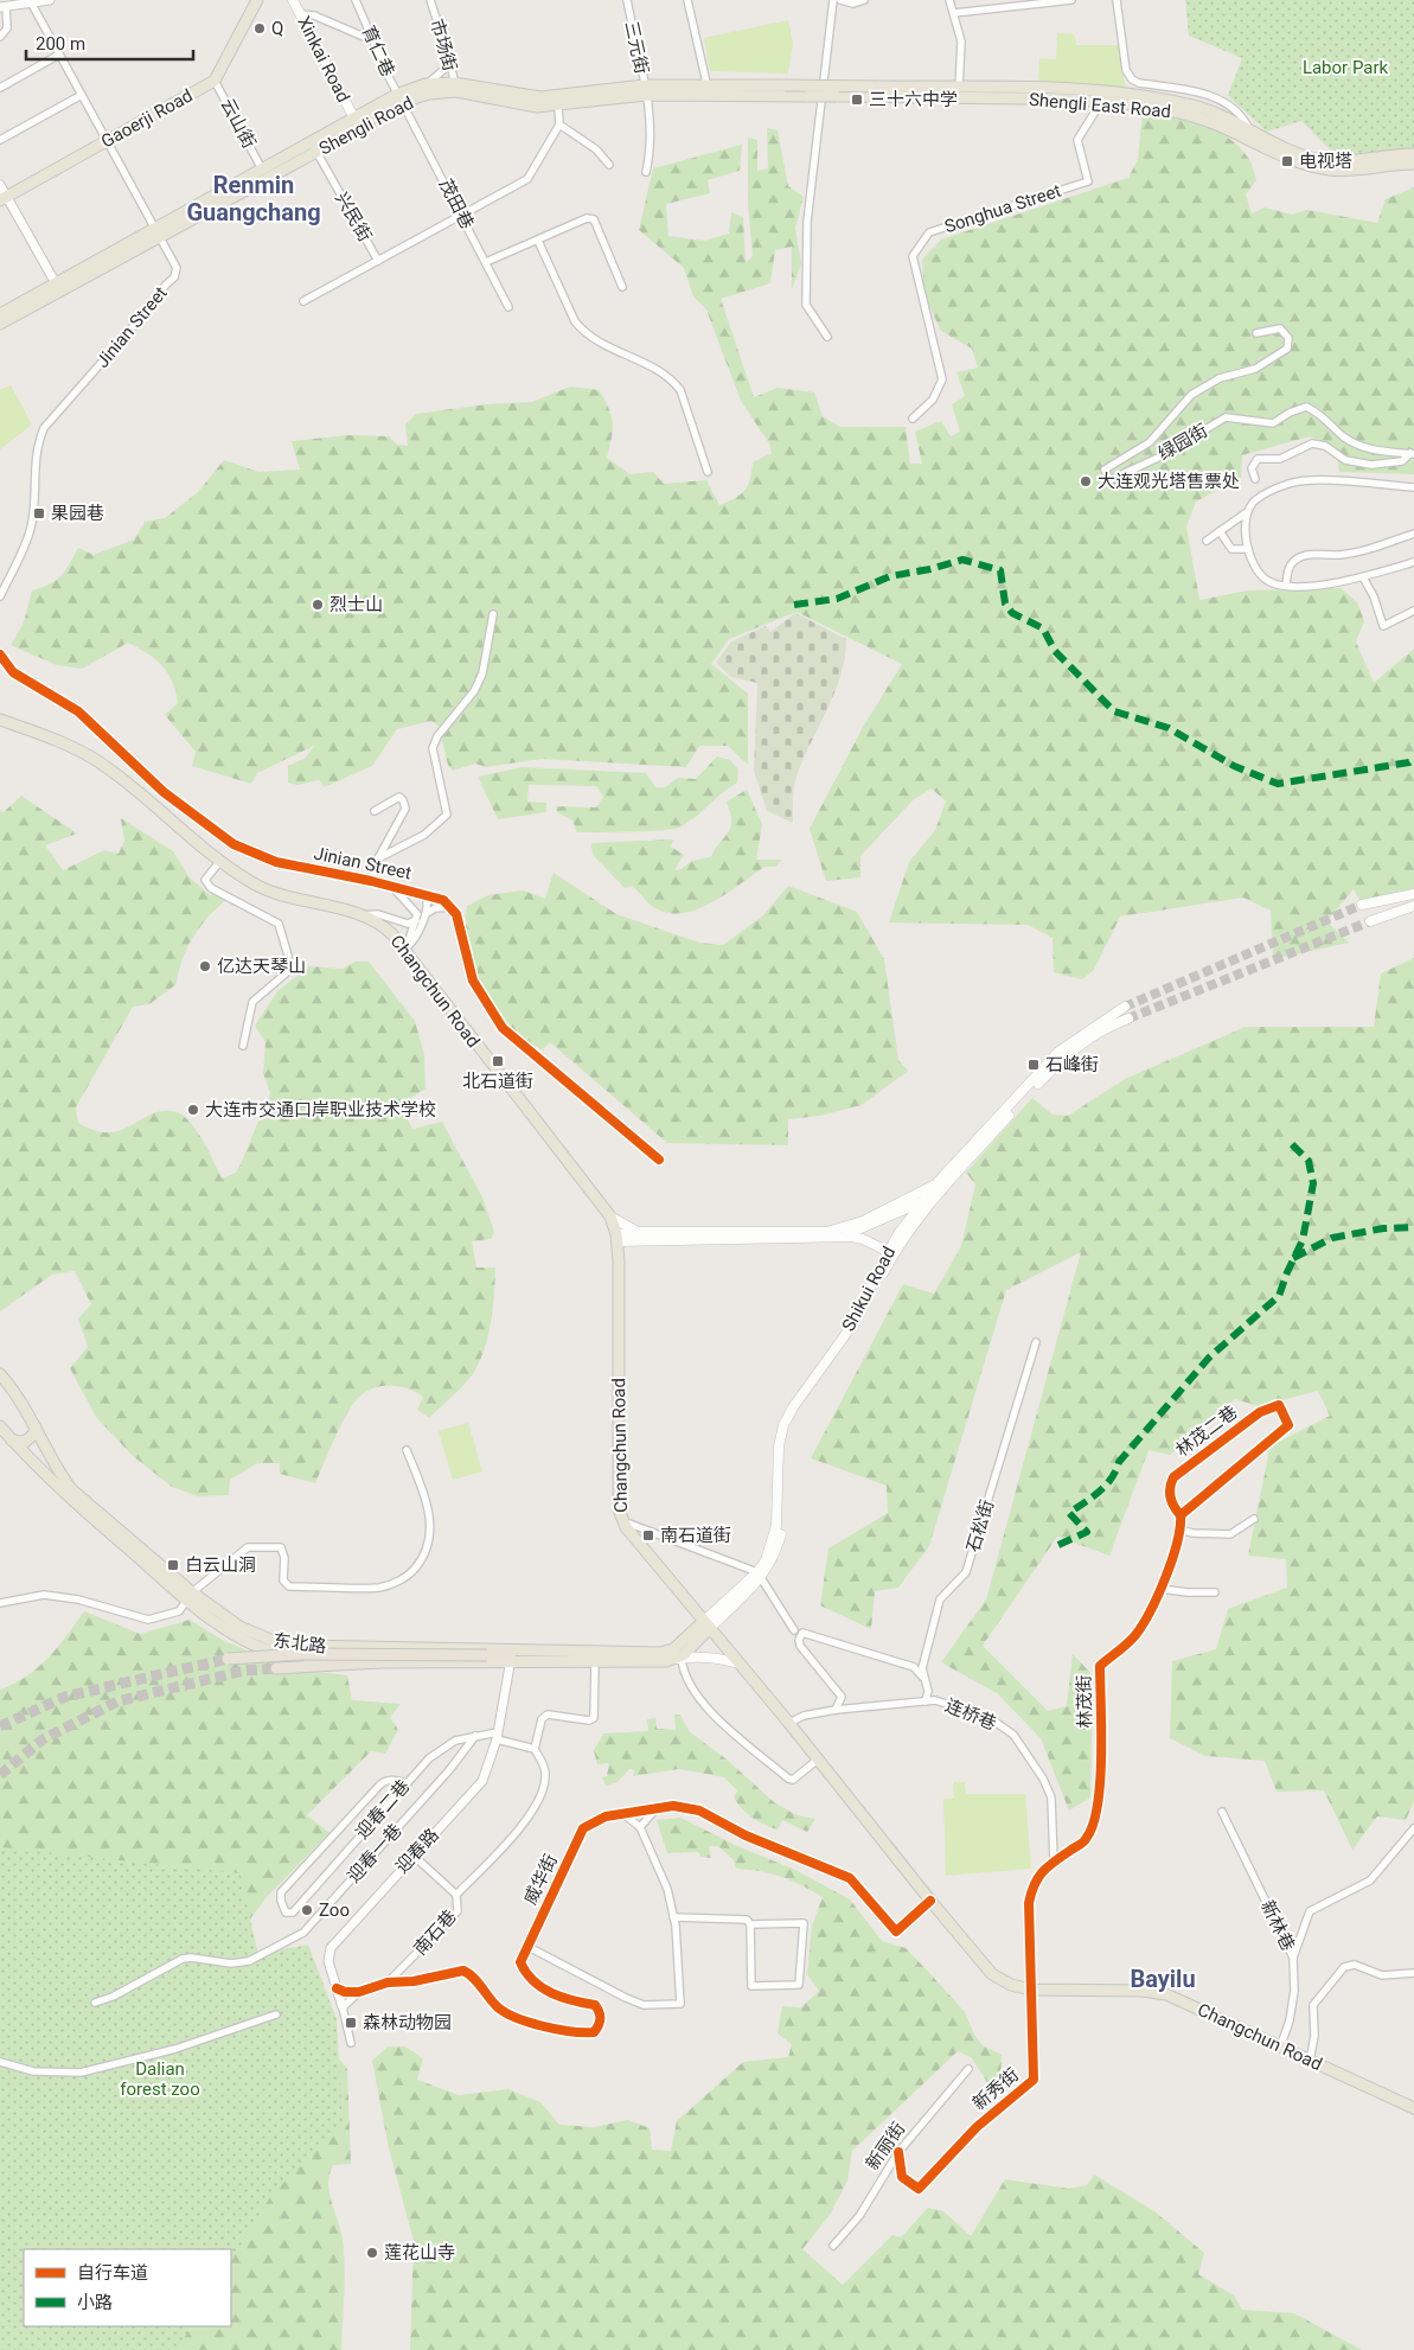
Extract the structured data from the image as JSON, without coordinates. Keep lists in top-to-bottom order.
{
  "streets": {
    "main road": [
      "Xinkai Road",
      "Shengli East Road",
      "Gaoerji Road",
      "Shengli Road",
      "Changchun Road",
      "Shikui Road",
      "东北路"
    ],
    "street": [
      "市场街",
      "三元街",
      "育仁巷",
      "云山街",
      "茂田巷",
      "Songhua Street",
      "兴民街",
      "Jinian Street",
      "绿园街",
      "林茂二巷",
      "石松街",
      "林茂街",
      "连桥巷",
      "迎春二巷",
      "迎春路",
      "迎春一巷",
      "威华街",
      "新林巷",
      "南石巷",
      "新秀街",
      "新丽街"
    ]
  },
  "crossings": [
    ["市场街", "Shengli Road"],
    ["三元街", "Shengli Road"],
    ["育仁巷", "Shengli Road"],
    ["育仁巷", "茂田巷"],
    ["Xinkai Road", "Shengli Road"],
    ["Shengli East Road", "Shengli Road"],
    ["Shengli East Road", "Songhua Street"],
    ["Gaoerji Road", "云山街"],
    ["Gaoerji Road", "Jinian Street"],
    ["云山街", "Shengli Road"],
    ["Shengli Road", "茂田巷"],
    ["Shengli Road", "兴民街"],
    ["Shengli Road", "Jinian Street"],
    ["Changchun Road", "Shikui Road"],
    ["Changchun Road", "东北路"],
    ["Changchun Road", "林茂街"],
    ["Changchun Road", "连桥巷"],
    ["Changchun Road", "威华街"],
    ["Changchun Road", "新林巷"],
    ["Changchun Road", "新秀街"],
    ["Shikui Road", "东北路"],
    ["林茂二巷", "林茂街"],
    ["石松街", "连桥巷"],
    ["东北路", "迎春路"],
    ["林茂街", "连桥巷"],
    ["林茂街", "新秀街"],
    ["迎春二巷", "迎春路"],
    ["迎春二巷", "迎春一巷"],
    ["迎春路", "南石巷"],
    ["威华街", "南石巷"],
    ["新秀街", "新丽街"]
  ],
  "districts": ["Renmin Guangchang", "Bayilu"],
  "parks": ["Labor Park", "Dalian forest zoo"],
  "places": {
    "other": [
      "Q",
      "大连观光塔售票处",
      "烈士山",
      "亿达天琴山",
      "大连市交通口岸职业技术学校",
      "Zoo",
      "莲花山寺"
    ],
    "transit": [
      "三十六中学",
      "电视塔",
      "果园巷",
      "北石道街",
      "石峰街",
      "南石道街",
      "白云山洞",
      "森林动物园"
    ]
  },
  "legend": ["自行车道", "小路"],
  "scale_bar": "200 m"
}
